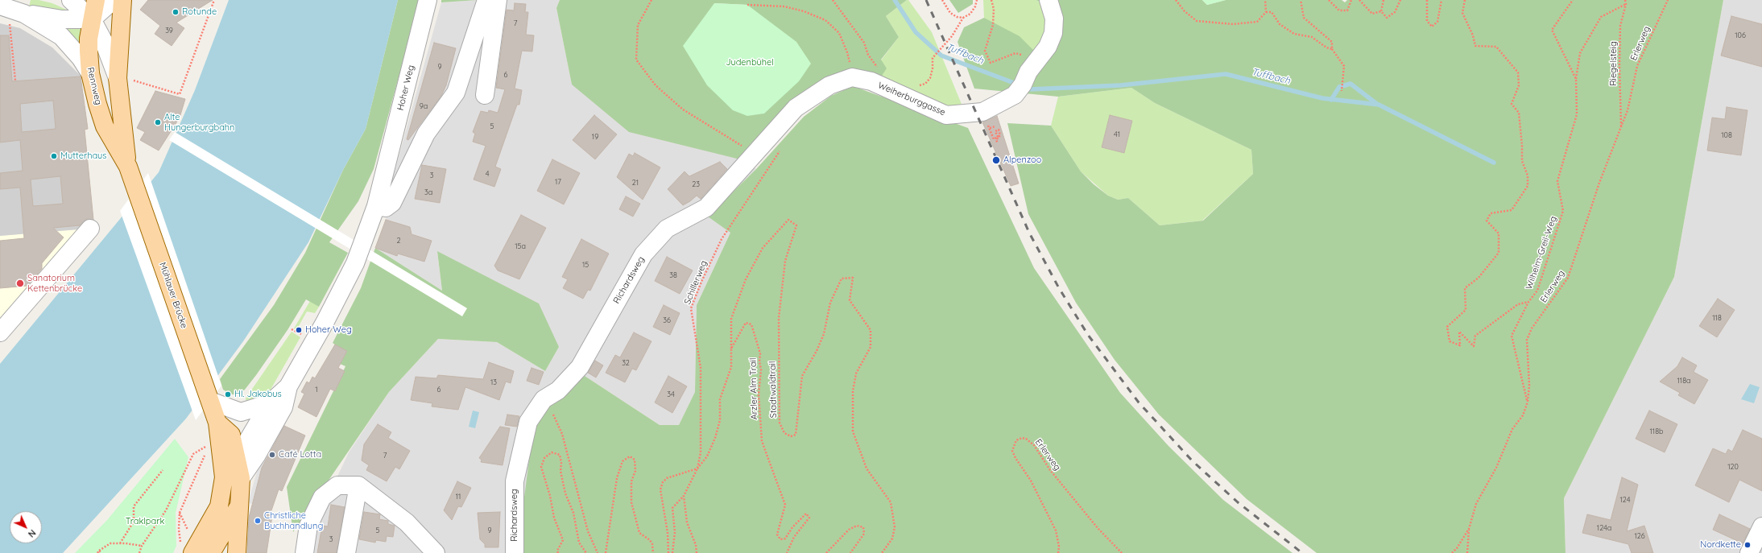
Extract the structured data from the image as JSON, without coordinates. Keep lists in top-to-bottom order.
{
  "streets": {
    "main road": ["Rennweg", "Mühlauer Brücke"],
    "street": ["Hoher Weg", "Weiherburggasse", "Richardsweg"],
    "path": [
      "Erlerweg",
      "Riegelsteig",
      "Wilhelm-Greil-Weg",
      "Schillerweg",
      "Arzler Alm Trail",
      "Stadtwaldtrail"
    ]
  },
  "crossings": [
    ["Erlerweg", "Riegelsteig"],
    ["Erlerweg", "Wilhelm-Greil-Weg"],
    ["Rennweg", "Mühlauer Brücke"],
    ["Hoher Weg", "Mühlauer Brücke"],
    ["Schillerweg", "Arzler Alm Trail"],
    ["Arzler Alm Trail", "Stadtwaldtrail"]
  ],
  "water": ["Tuffbach"],
  "parks": ["Judenbühel", "Traklpark"],
  "places": [
    "Rotunde",
    "Alte Hungerburgbahn",
    "Mutterhaus",
    "Alpenzoo",
    "Sanatorium Kettenbrücke",
    "Hoher Weg",
    "Hl. Jakobus",
    "Café Lotta",
    "Christliche Buchhandlung",
    "Nordkette"
  ],
  "house_numbers": [
    "7",
    "39",
    "106",
    "9",
    "6",
    "9a",
    "5",
    "41",
    "108",
    "19",
    "4",
    "3",
    "17",
    "21",
    "23",
    "3a",
    "2",
    "15a",
    "15",
    "38",
    "118",
    "36",
    "32",
    "118a",
    "13",
    "1",
    "6",
    "34",
    "118b",
    "7",
    "120",
    "11",
    "124",
    "124a",
    "5",
    "9",
    "126",
    "3"
  ],
  "north": "bottom right"
}
